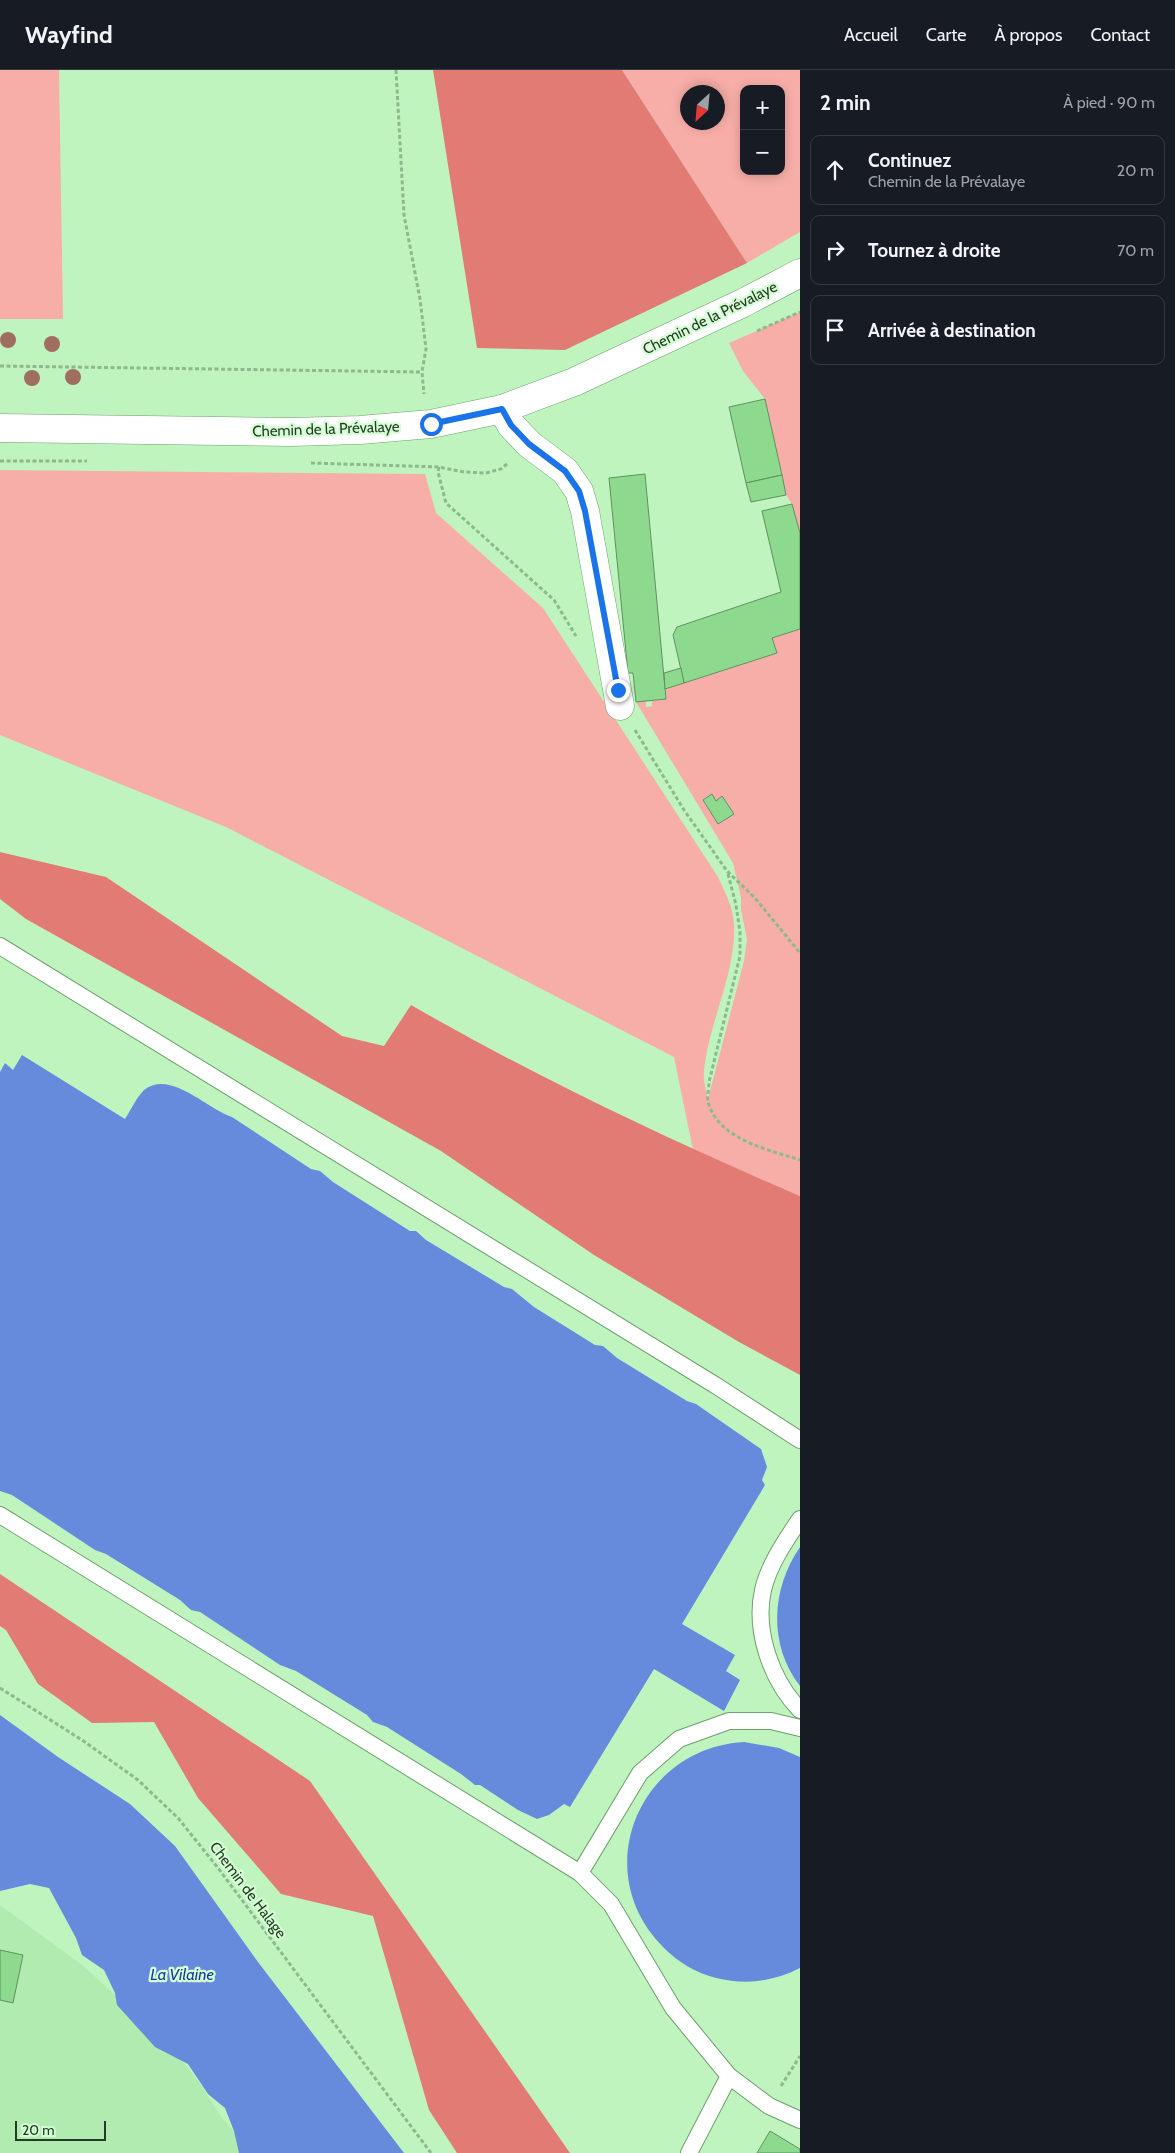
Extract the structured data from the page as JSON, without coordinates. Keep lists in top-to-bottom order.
{
  "streets": {
    "street": ["Chemin de la Prévalaye"],
    "path": ["Chemin de Halage"]
  },
  "water": ["La Vilaine"],
  "scale_bar": "20 m",
  "north": "bottom left",
  "page": {
    "header": "Wayfind",
    "nav": [
      "Accueil",
      "Carte",
      "À propos",
      "Contact"
    ],
    "heading": ["2 min", "À pied · 90 m"],
    "map_buttons": ["+", "−"],
    "list": [
      ["Continuez", "Chemin de la Prévalaye", "20 m"],
      ["Tournez à droite", "70 m"],
      "Arrivée à destination"
    ],
    "scale": "20 m"
  }
}
